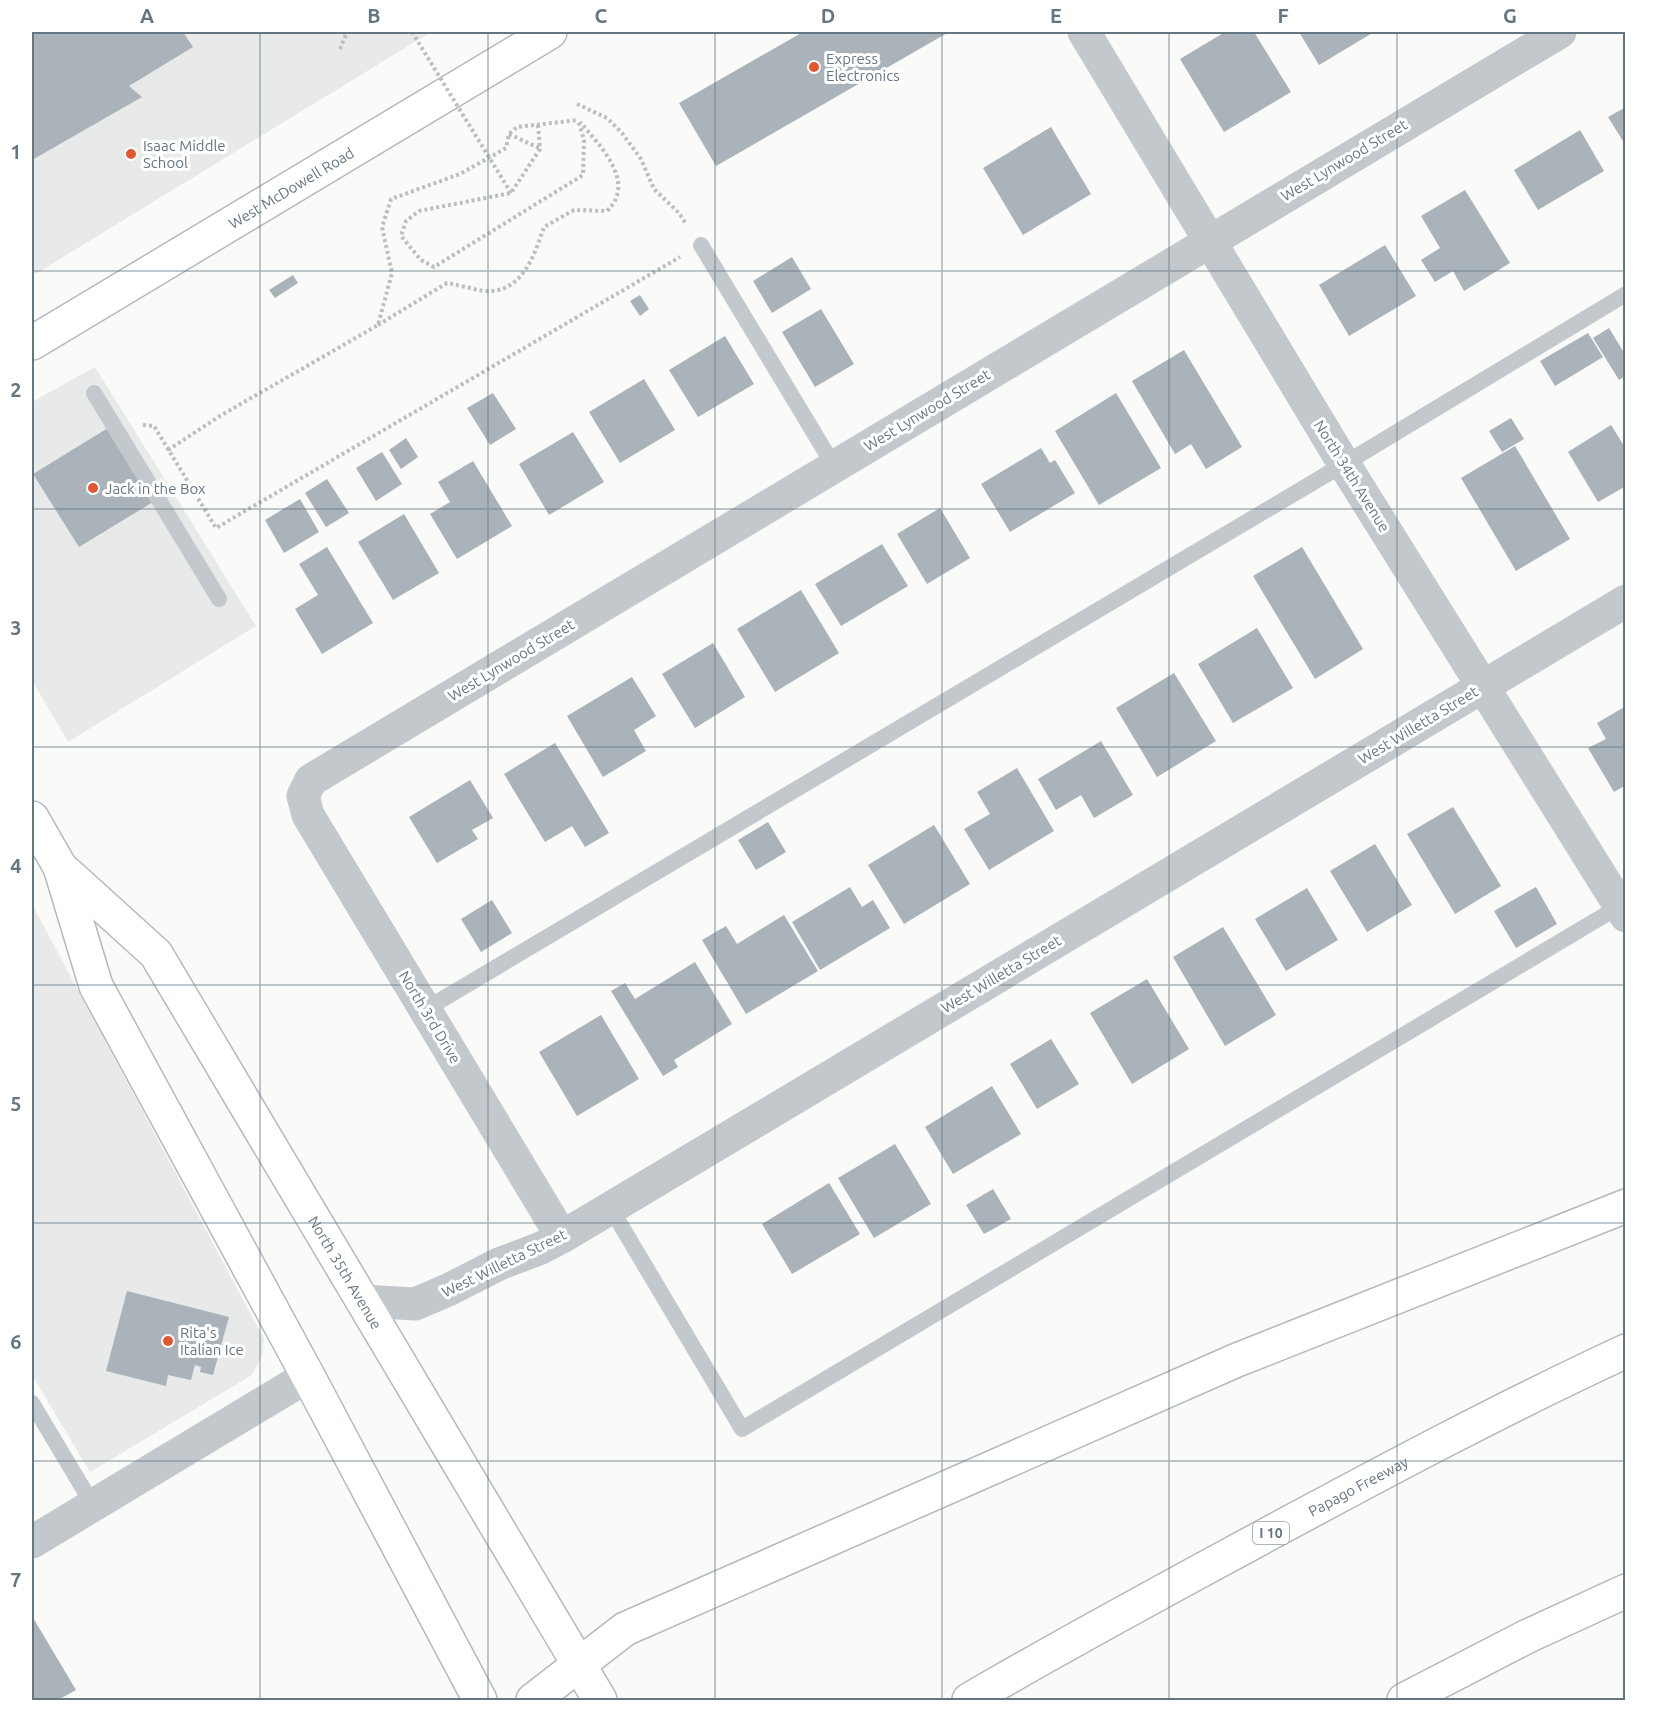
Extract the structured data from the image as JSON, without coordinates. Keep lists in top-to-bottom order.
{
  "streets": {
    "main road": [
      "West McDowell Road",
      "North 35th Avenue",
      "Papago Freeway",
      "I 10"
    ],
    "street": [
      "West Lynwood Street",
      "North 34th Avenue",
      "West Willetta Street",
      "North 3rd Drive"
    ]
  },
  "crossings": [
    ["West Lynwood Street", "North 34th Avenue"],
    ["West Lynwood Street", "North 3rd Drive"],
    ["North 34th Avenue", "West Willetta Street"],
    ["West Willetta Street", "North 3rd Drive"],
    ["West Willetta Street", "North 35th Avenue"]
  ],
  "places": [
    "Express Electronics",
    "Isaac Middle School",
    "Jack in the Box",
    "Rita's Italian Ice"
  ],
  "grid": {
    "columns": [
      "A",
      "B",
      "C",
      "D",
      "E",
      "F",
      "G"
    ],
    "rows": [
      "1",
      "2",
      "3",
      "4",
      "5",
      "6",
      "7"
    ]
  }
}
